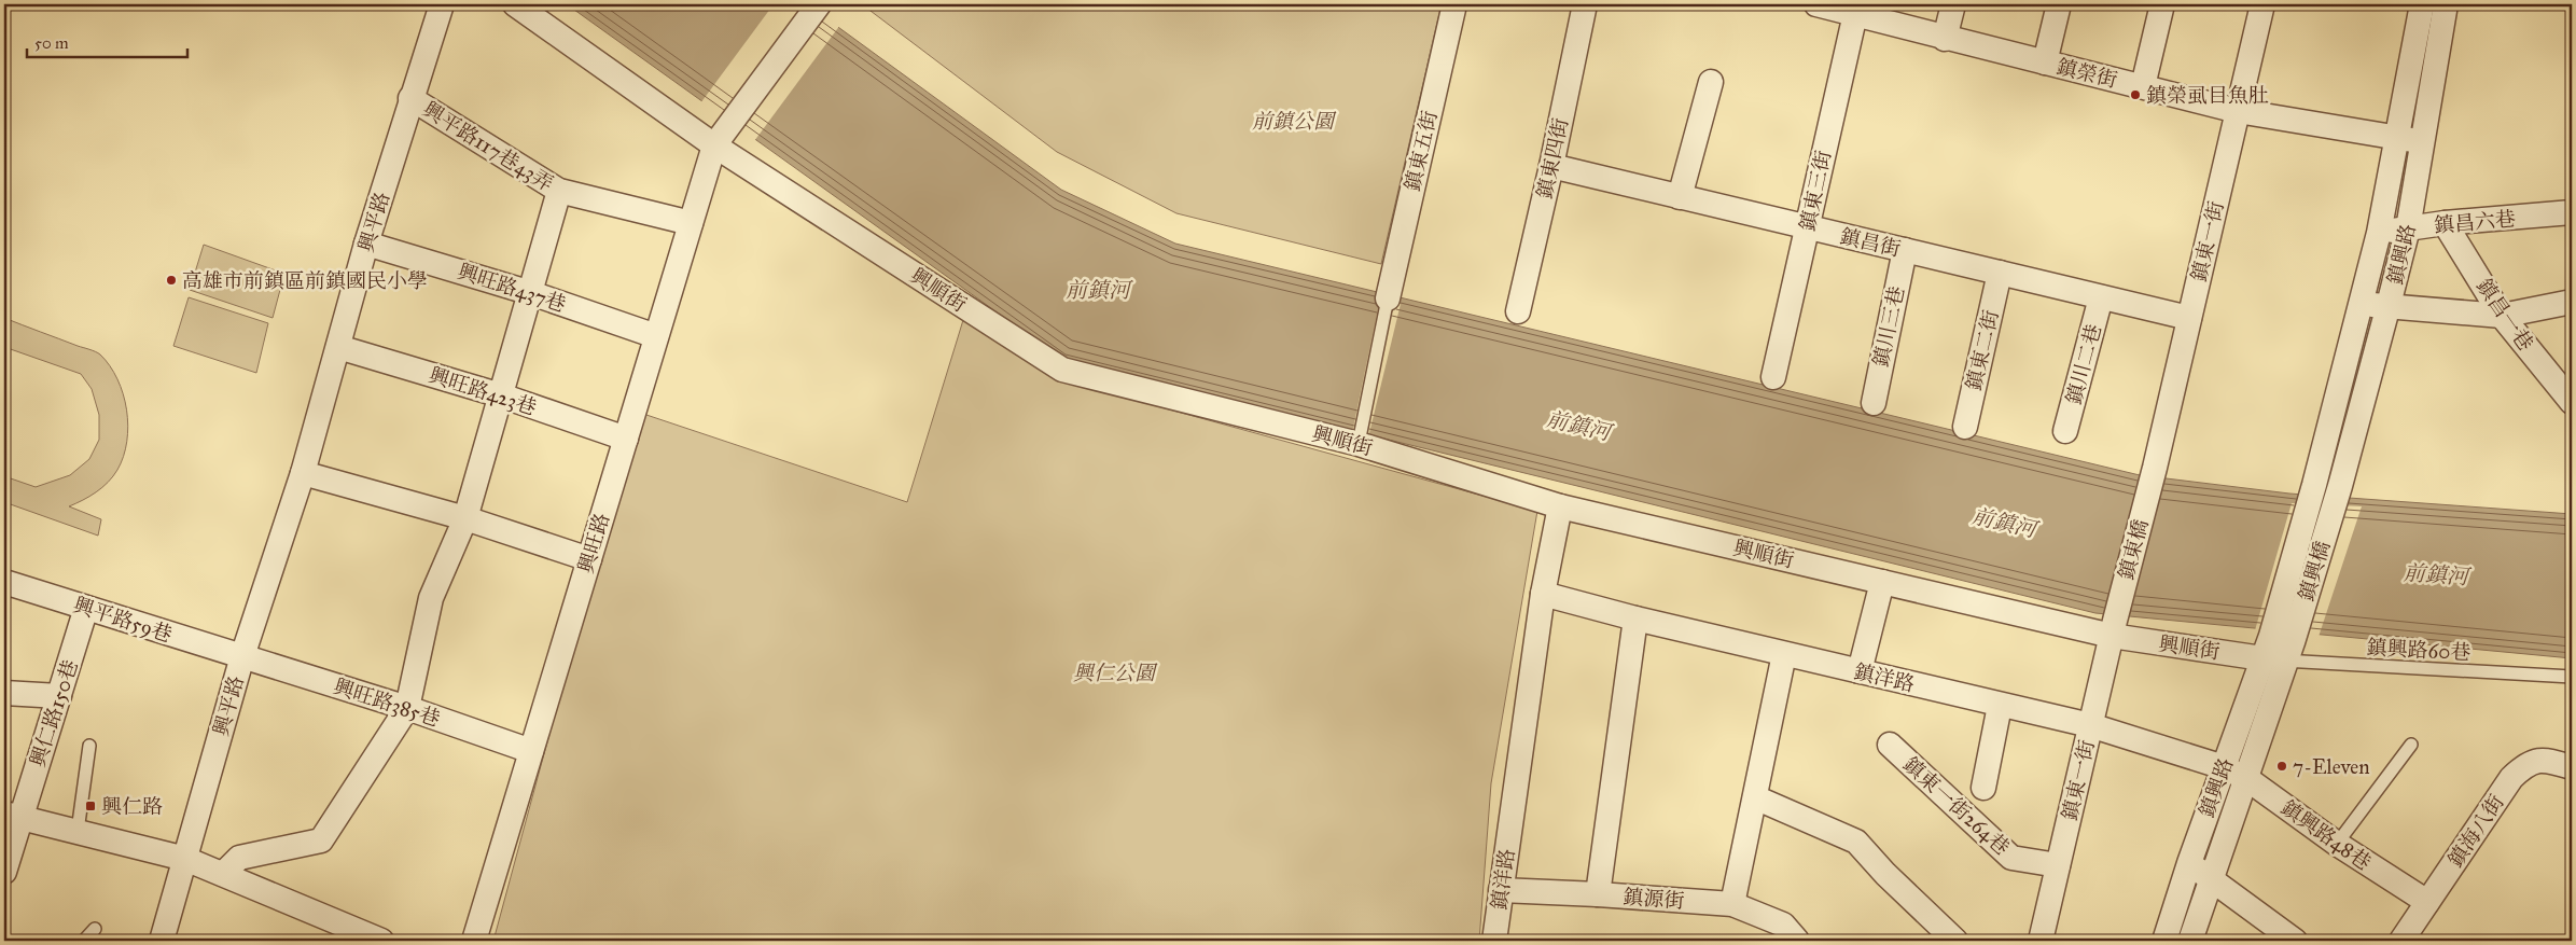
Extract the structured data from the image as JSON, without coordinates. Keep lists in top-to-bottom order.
{
  "streets": {
    "street": [
      "鎮榮街",
      "興平路117巷43弄",
      "鎮東五街",
      "鎮東四街",
      "鎮東三街",
      "興平路",
      "鎮昌六巷",
      "鎮東一街",
      "鎮昌街",
      "鎮興路",
      "興旺路437巷",
      "興順街",
      "鎮昌一巷",
      "鎮川三巷",
      "鎮東二街",
      "鎮川二巷",
      "興旺路423巷",
      "興旺路",
      "鎮東橋",
      "鎮興橋",
      "興平路59巷",
      "鎮洋路",
      "興旺路385巷",
      "興仁路150巷",
      "鎮東一街264巷",
      "鎮海八街",
      "鎮興路48巷",
      "鎮源街"
    ],
    "lane": ["鎮興路60巷"]
  },
  "crossings": [
    ["鎮榮街", "鎮東三街"],
    ["鎮榮街", "鎮東一街"],
    ["鎮榮街", "鎮興路"],
    ["興平路117巷43弄", "興平路"],
    ["興平路117巷43弄", "興旺路"],
    ["鎮東四街", "鎮昌街"],
    ["鎮東三街", "鎮昌街"],
    ["興平路", "興旺路437巷"],
    ["興平路", "興旺路423巷"],
    ["興平路", "興平路59巷"],
    ["興平路", "興旺路385巷"],
    ["鎮昌六巷", "鎮興路"],
    ["鎮昌六巷", "鎮昌一巷"],
    ["鎮東一街", "鎮昌街"],
    ["鎮東一街", "興順街"],
    ["鎮東一街", "鎮東橋"],
    ["鎮東一街", "鎮洋路"],
    ["鎮東一街", "鎮東一街264巷"],
    ["鎮昌街", "鎮川三巷"],
    ["鎮昌街", "鎮東二街"],
    ["鎮昌街", "鎮川二巷"],
    ["鎮興路", "興順街"],
    ["鎮興路", "鎮興橋"],
    ["鎮興路", "鎮興路60巷"],
    ["鎮興路", "鎮洋路"],
    ["鎮興路", "鎮興路48巷"],
    ["興旺路437巷", "興旺路"],
    ["興順街", "興旺路"],
    ["興順街", "鎮東橋"],
    ["興順街", "鎮興橋"],
    ["興順街", "鎮興路60巷"],
    ["興順街", "鎮洋路"],
    ["興旺路423巷", "興旺路"],
    ["興旺路", "興旺路385巷"],
    ["鎮興橋", "鎮興路60巷"],
    ["興平路59巷", "興旺路385巷"],
    ["興平路59巷", "興仁路150巷"],
    ["鎮洋路", "鎮興路48巷"],
    ["鎮洋路", "鎮源街"],
    ["鎮海八街", "鎮興路48巷"]
  ],
  "water": ["前鎮河"],
  "parks": ["前鎮公園", "興仁公園"],
  "places": {
    "other": ["鎮榮虱目魚肚", "高雄市前鎮區前鎮國民小學", "7-Eleven"],
    "transit": ["興仁路"]
  },
  "scale_bar": "50 m"
}
